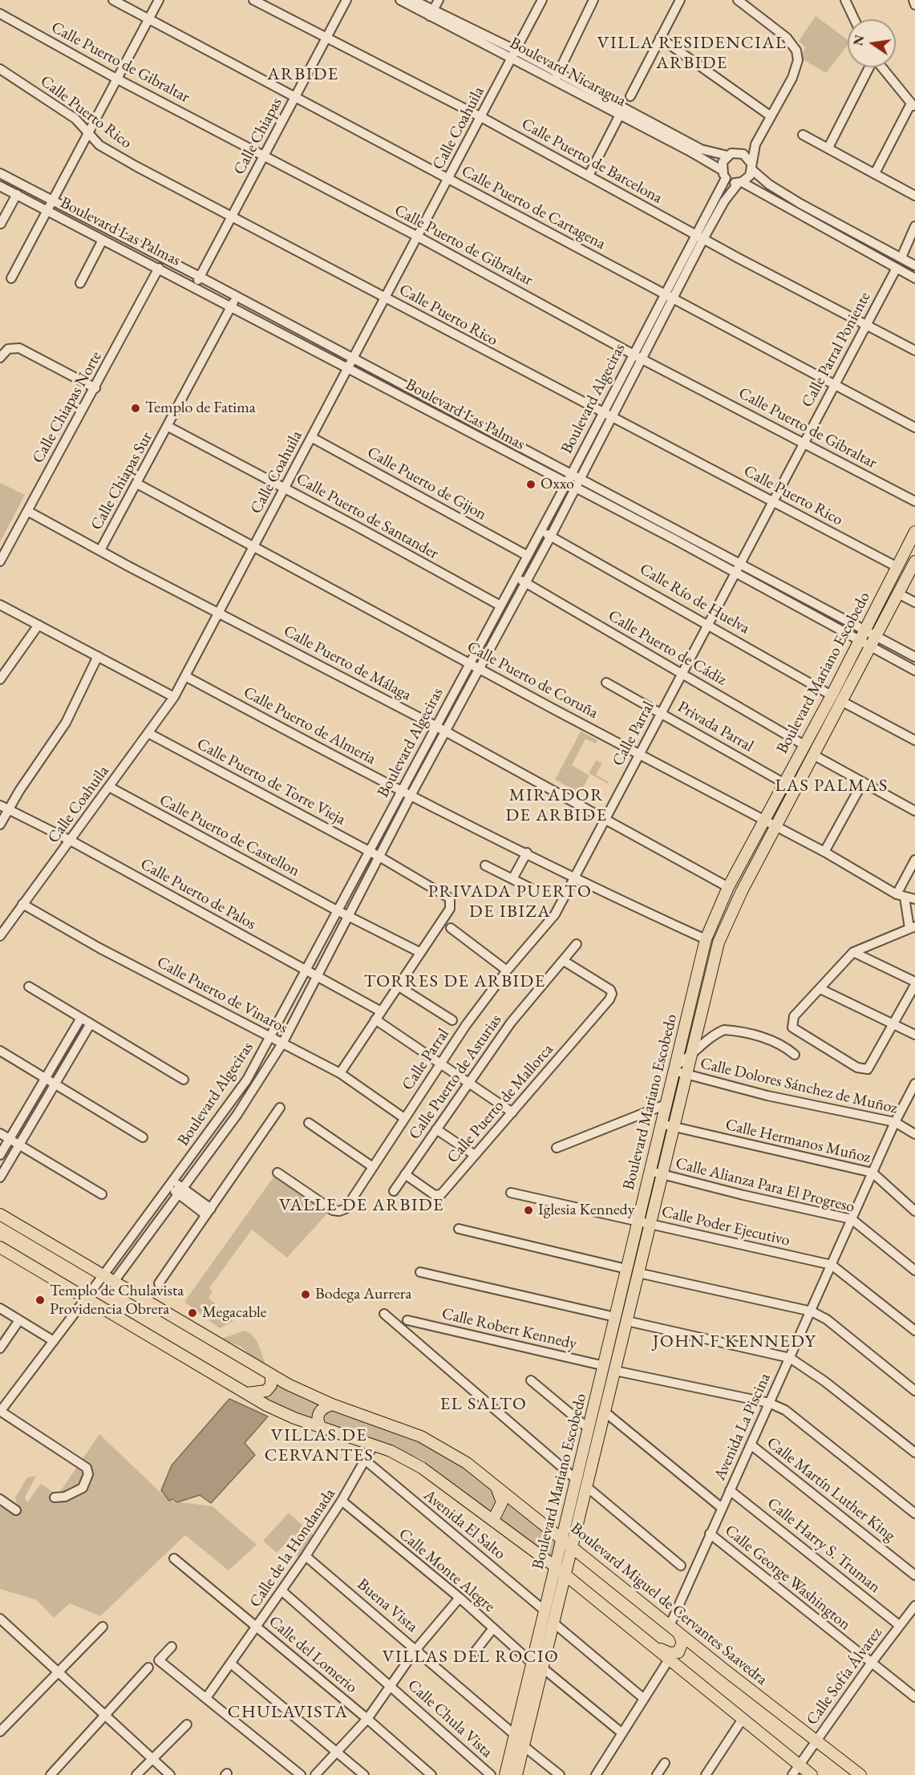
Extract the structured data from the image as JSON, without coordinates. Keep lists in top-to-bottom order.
{
  "streets": {
    "main road": ["Boulevard Mariano Escobedo", "Boulevard Miguel de Cervantes Saavedra"],
    "street": [
      "Calle Puerto de Gibraltar",
      "Boulevard Nicaragua",
      "Calle Puerto Rico",
      "Calle Coahuila",
      "Calle Chiapas",
      "Calle Puerto de Barcelona",
      "Calle Puerto de Cartagena",
      "Boulevard Las Palmas",
      "Calle Parral Poniente",
      "Boulevard Algeciras",
      "Calle Chiapas Norte",
      "Calle Chiapas Sur",
      "Calle Puerto de Gijon",
      "Calle Puerto de Santander",
      "Calle Río de Huelva",
      "Calle Puerto de Cádiz",
      "Calle Puerto de Málaga",
      "Calle Puerto de Coruña",
      "Calle Puerto de Almeria",
      "Privada Parral",
      "Calle Parral",
      "Calle Puerto de Torre Vieja",
      "Calle Puerto de Castellon",
      "Calle Puerto de Palos",
      "Calle Puerto de Vinaros",
      "Calle Puerto de Asturias",
      "Calle Dolores Sánchez de Muñoz",
      "Calle Puerto de Mallorca",
      "Calle Hermanos Muñoz",
      "Calle Alianza Para El Progreso",
      "Calle Poder Ejecutivo",
      "Calle Robert Kennedy",
      "Avenida La Piscina",
      "Calle Martín Luther King",
      "Avenida El Salto",
      "Calle Harry S. Truman",
      "Calle de la Hondanada",
      "Calle Monte Alegre",
      "Calle George Washington",
      "Buena Vista",
      "Calle del Lomerio",
      "Calle Sofía Álvarez",
      "Calle Chula Vista"
    ]
  },
  "crossings": [
    ["Calle Puerto de Gibraltar", "Calle Coahuila"],
    ["Calle Puerto de Gibraltar", "Calle Chiapas"],
    ["Calle Puerto de Gibraltar", "Calle Parral Poniente"],
    ["Calle Puerto de Gibraltar", "Boulevard Algeciras"],
    ["Boulevard Nicaragua", "Calle Coahuila"],
    ["Boulevard Nicaragua", "Boulevard Algeciras"],
    ["Calle Puerto Rico", "Calle Coahuila"],
    ["Calle Puerto Rico", "Calle Chiapas"],
    ["Calle Puerto Rico", "Calle Parral Poniente"],
    ["Calle Puerto Rico", "Boulevard Algeciras"],
    ["Calle Puerto Rico", "Boulevard Mariano Escobedo"],
    ["Calle Coahuila", "Calle Puerto de Barcelona"],
    ["Calle Coahuila", "Calle Puerto de Cartagena"],
    ["Calle Coahuila", "Boulevard Las Palmas"],
    ["Calle Coahuila", "Calle Puerto de Gijon"],
    ["Calle Coahuila", "Calle Puerto de Santander"],
    ["Calle Coahuila", "Calle Puerto de Málaga"],
    ["Calle Coahuila", "Calle Puerto de Coruña"],
    ["Calle Coahuila", "Calle Puerto de Almeria"],
    ["Calle Coahuila", "Calle Puerto de Torre Vieja"],
    ["Calle Coahuila", "Calle Puerto de Castellon"],
    ["Calle Coahuila", "Calle Puerto de Palos"],
    ["Calle Coahuila", "Calle Puerto de Vinaros"],
    ["Calle Chiapas", "Calle Puerto de Barcelona"],
    ["Calle Chiapas", "Calle Puerto de Cartagena"],
    ["Calle Chiapas", "Boulevard Las Palmas"],
    ["Calle Puerto de Barcelona", "Calle Parral Poniente"],
    ["Calle Puerto de Barcelona", "Boulevard Algeciras"],
    ["Calle Puerto de Cartagena", "Calle Parral Poniente"],
    ["Calle Puerto de Cartagena", "Boulevard Algeciras"],
    ["Boulevard Las Palmas", "Calle Parral Poniente"],
    ["Boulevard Las Palmas", "Boulevard Algeciras"],
    ["Boulevard Las Palmas", "Calle Chiapas Norte"],
    ["Boulevard Las Palmas", "Calle Chiapas Sur"],
    ["Boulevard Las Palmas", "Boulevard Mariano Escobedo"],
    ["Boulevard Las Palmas", "Calle Parral"],
    ["Calle Parral Poniente", "Calle Parral"],
    ["Boulevard Algeciras", "Calle Puerto de Gijon"],
    ["Boulevard Algeciras", "Calle Puerto de Santander"],
    ["Boulevard Algeciras", "Calle Río de Huelva"],
    ["Boulevard Algeciras", "Calle Puerto de Cádiz"],
    ["Boulevard Algeciras", "Calle Puerto de Málaga"],
    ["Boulevard Algeciras", "Calle Puerto de Coruña"],
    ["Boulevard Algeciras", "Calle Puerto de Almeria"],
    ["Boulevard Algeciras", "Calle Puerto de Torre Vieja"],
    ["Boulevard Algeciras", "Calle Puerto de Castellon"],
    ["Boulevard Algeciras", "Calle Puerto de Palos"],
    ["Boulevard Algeciras", "Calle Puerto de Vinaros"],
    ["Boulevard Algeciras", "Boulevard Miguel de Cervantes Saavedra"],
    ["Calle Chiapas Norte", "Calle Puerto de Málaga"],
    ["Calle Chiapas Sur", "Calle Puerto de Santander"],
    ["Calle Chiapas Sur", "Calle Puerto de Málaga"],
    ["Calle Chiapas Sur", "Calle Puerto de Coruña"],
    ["Calle Río de Huelva", "Boulevard Mariano Escobedo"],
    ["Calle Río de Huelva", "Calle Parral"],
    ["Calle Puerto de Cádiz", "Boulevard Mariano Escobedo"],
    ["Calle Puerto de Cádiz", "Calle Parral"],
    ["Calle Puerto de Málaga", "Boulevard Mariano Escobedo"],
    ["Calle Puerto de Málaga", "Calle Parral"],
    ["Boulevard Mariano Escobedo", "Calle Puerto de Coruña"],
    ["Boulevard Mariano Escobedo", "Calle Puerto de Almeria"],
    ["Boulevard Mariano Escobedo", "Privada Parral"],
    ["Boulevard Mariano Escobedo", "Calle Dolores Sánchez de Muñoz"],
    ["Boulevard Mariano Escobedo", "Calle Hermanos Muñoz"],
    ["Boulevard Mariano Escobedo", "Calle Alianza Para El Progreso"],
    ["Boulevard Mariano Escobedo", "Calle Poder Ejecutivo"],
    ["Boulevard Mariano Escobedo", "Calle Robert Kennedy"],
    ["Boulevard Mariano Escobedo", "Avenida El Salto"],
    ["Boulevard Mariano Escobedo", "Calle Monte Alegre"],
    ["Boulevard Mariano Escobedo", "Boulevard Miguel de Cervantes Saavedra"],
    ["Boulevard Mariano Escobedo", "Buena Vista"],
    ["Calle Puerto de Coruña", "Calle Parral"],
    ["Calle Puerto de Almeria", "Calle Parral"],
    ["Privada Parral", "Calle Parral"],
    ["Calle Parral", "Calle Puerto de Vinaros"],
    ["Calle Puerto de Torre Vieja", "Calle Puerto de Castellon"],
    ["Calle Puerto de Asturias", "Calle Puerto de Mallorca"],
    ["Calle Dolores Sánchez de Muñoz", "Avenida La Piscina"],
    ["Calle Hermanos Muñoz", "Avenida La Piscina"],
    ["Calle Alianza Para El Progreso", "Avenida La Piscina"],
    ["Calle Poder Ejecutivo", "Avenida La Piscina"],
    ["Avenida La Piscina", "Calle Martín Luther King"],
    ["Avenida La Piscina", "Calle Harry S. Truman"],
    ["Avenida La Piscina", "Calle George Washington"],
    ["Avenida La Piscina", "Boulevard Miguel de Cervantes Saavedra"],
    ["Avenida El Salto", "Calle de la Hondanada"],
    ["Calle Harry S. Truman", "Calle Sofía Álvarez"],
    ["Calle de la Hondanada", "Calle Monte Alegre"],
    ["Calle de la Hondanada", "Buena Vista"],
    ["Calle de la Hondanada", "Calle del Lomerio"],
    ["Calle de la Hondanada", "Calle Chula Vista"],
    ["Calle George Washington", "Calle Sofía Álvarez"],
    ["Boulevard Miguel de Cervantes Saavedra", "Calle Sofía Álvarez"]
  ],
  "districts": [
    "VILLA RESIDENCIAL ARBIDE",
    "ARBIDE",
    "LAS PALMAS",
    "MIRADOR DE ARBIDE",
    "PRIVADA PUERTO DE IBIZA",
    "TORRES DE ARBIDE",
    "VALLE DE ARBIDE",
    "JOHN F KENNEDY",
    "EL SALTO",
    "VILLAS DE CERVANTES",
    "VILLAS DEL ROCIO",
    "CHULAVISTA"
  ],
  "places": [
    "Templo de Fatima",
    "Oxxo",
    "Iglesia Kennedy",
    "Bodega Aurrera",
    "Templo de Chulavista Providencia Obrera",
    "Megacable"
  ],
  "north": "left"
}
